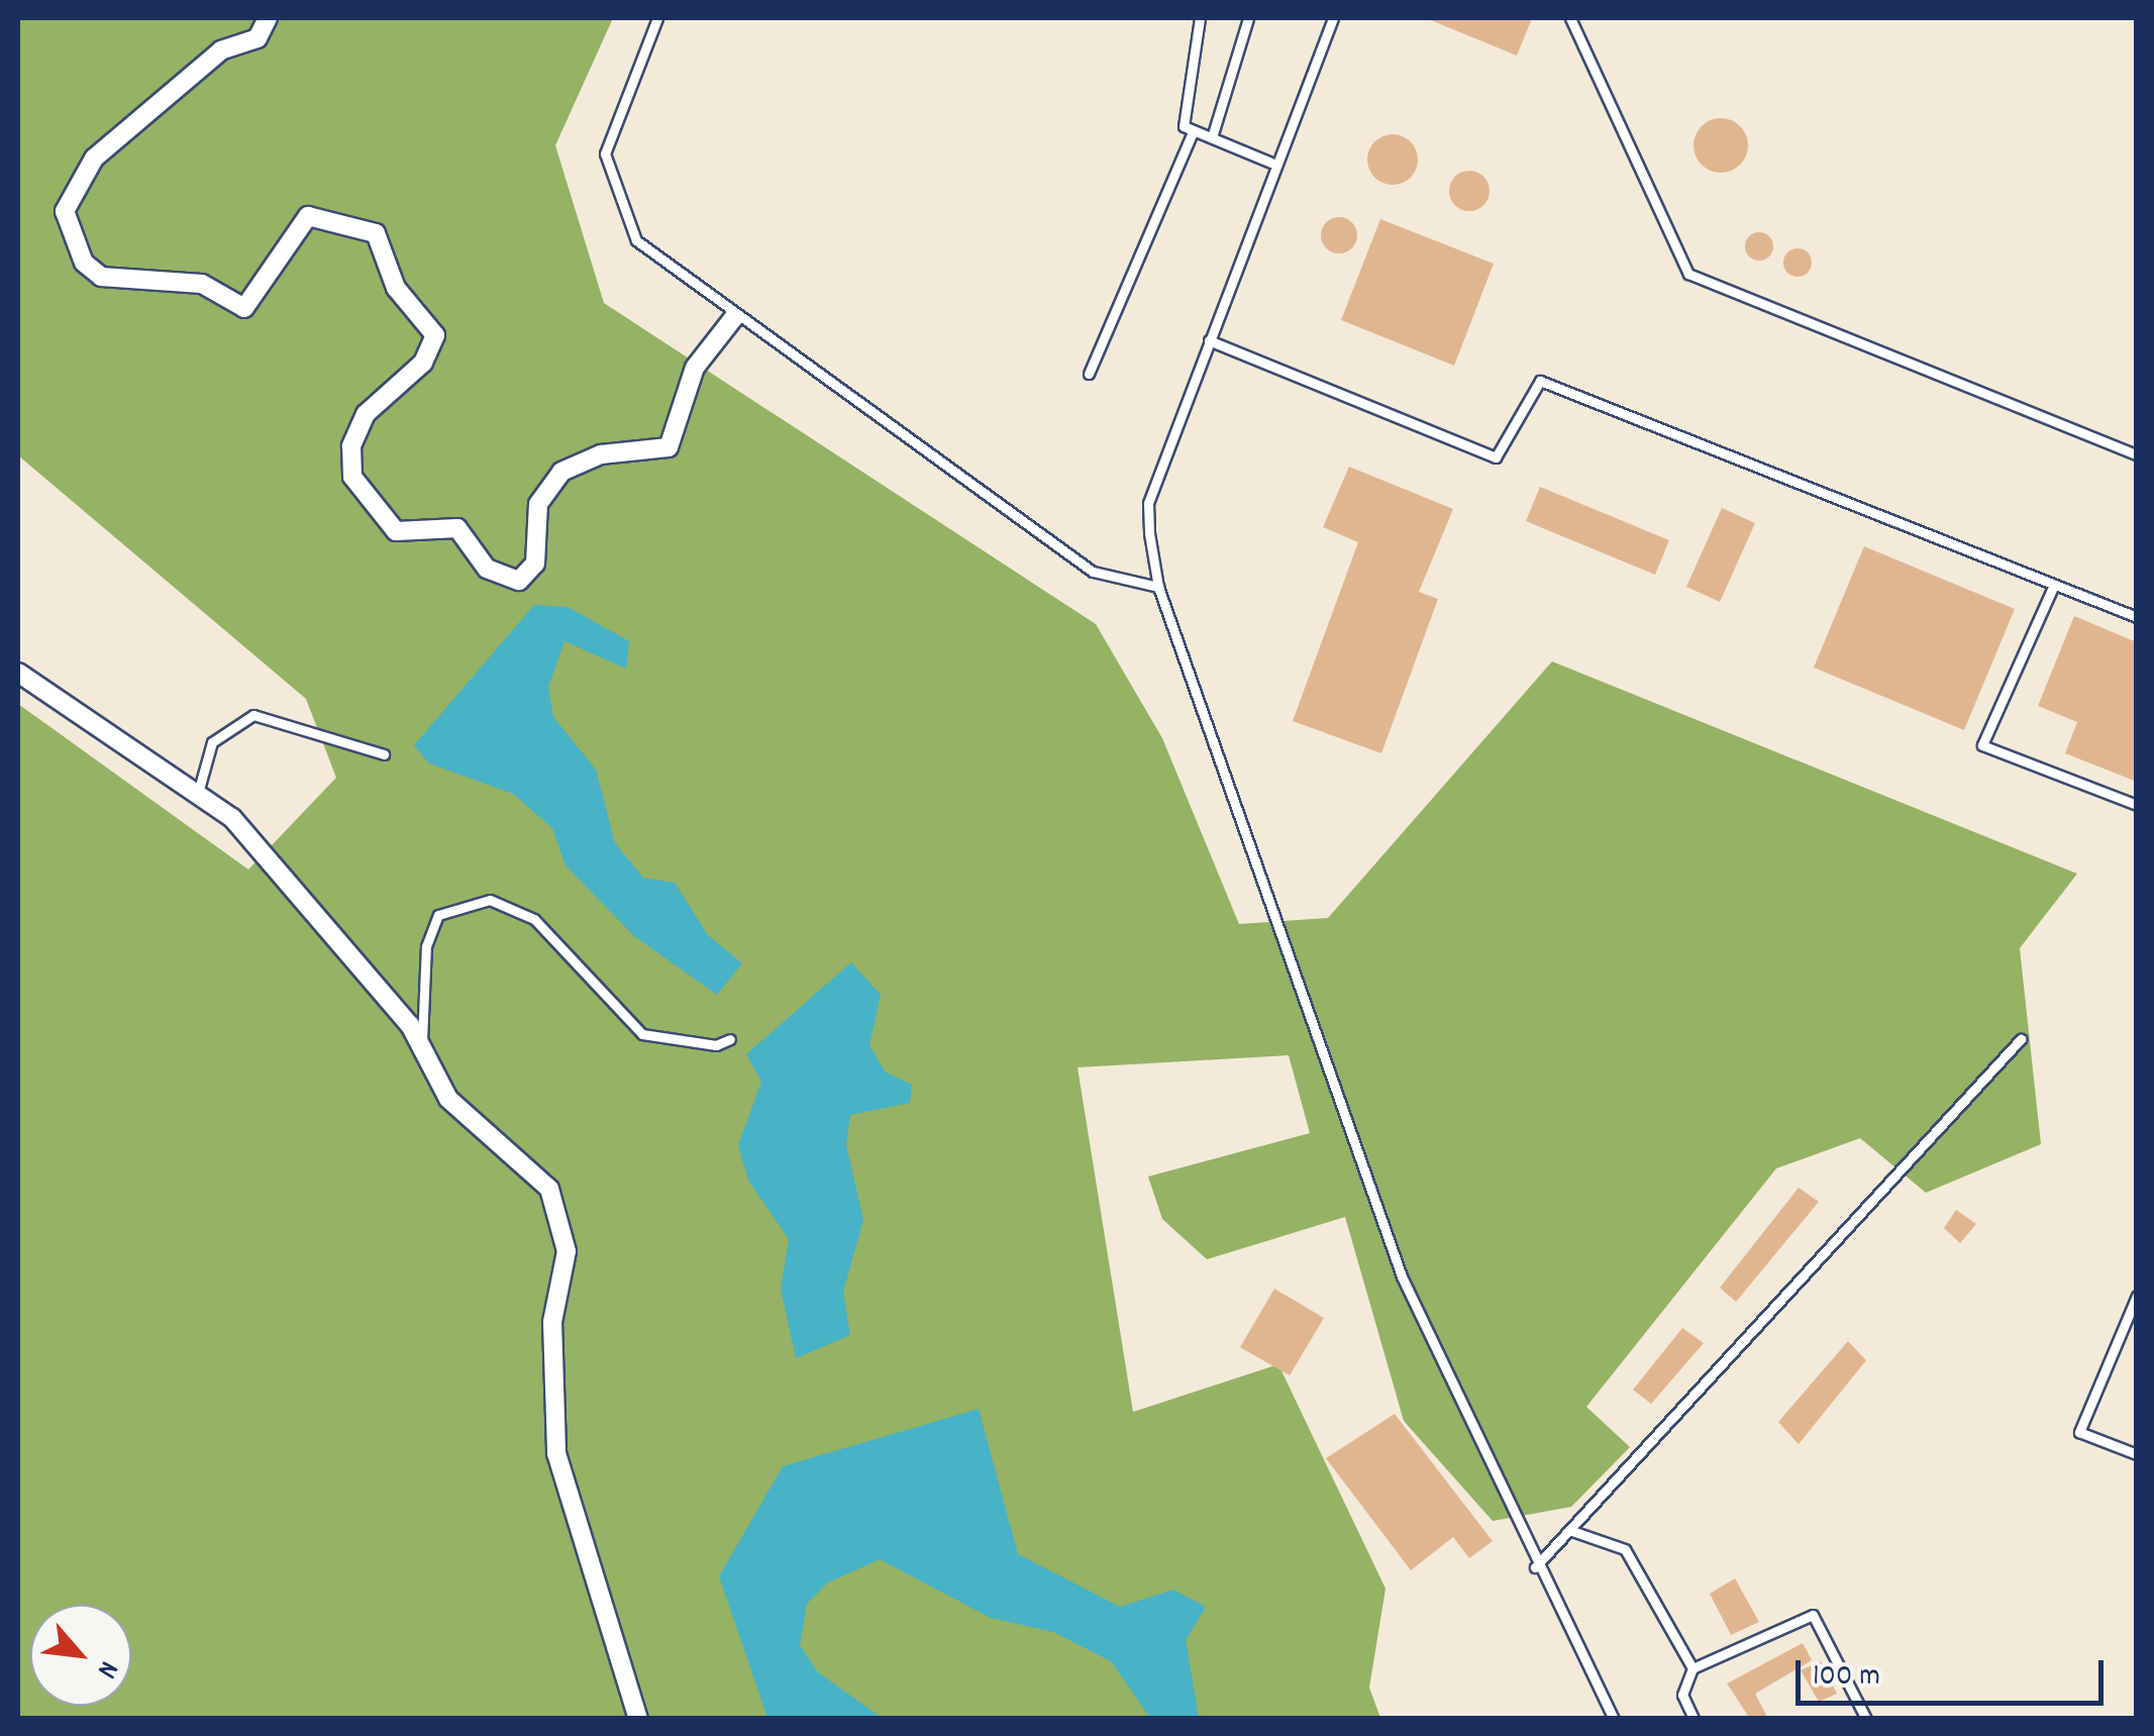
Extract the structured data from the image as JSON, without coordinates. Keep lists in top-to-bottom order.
{
  "scale_bar": "100 m",
  "north": "bottom right"
}
